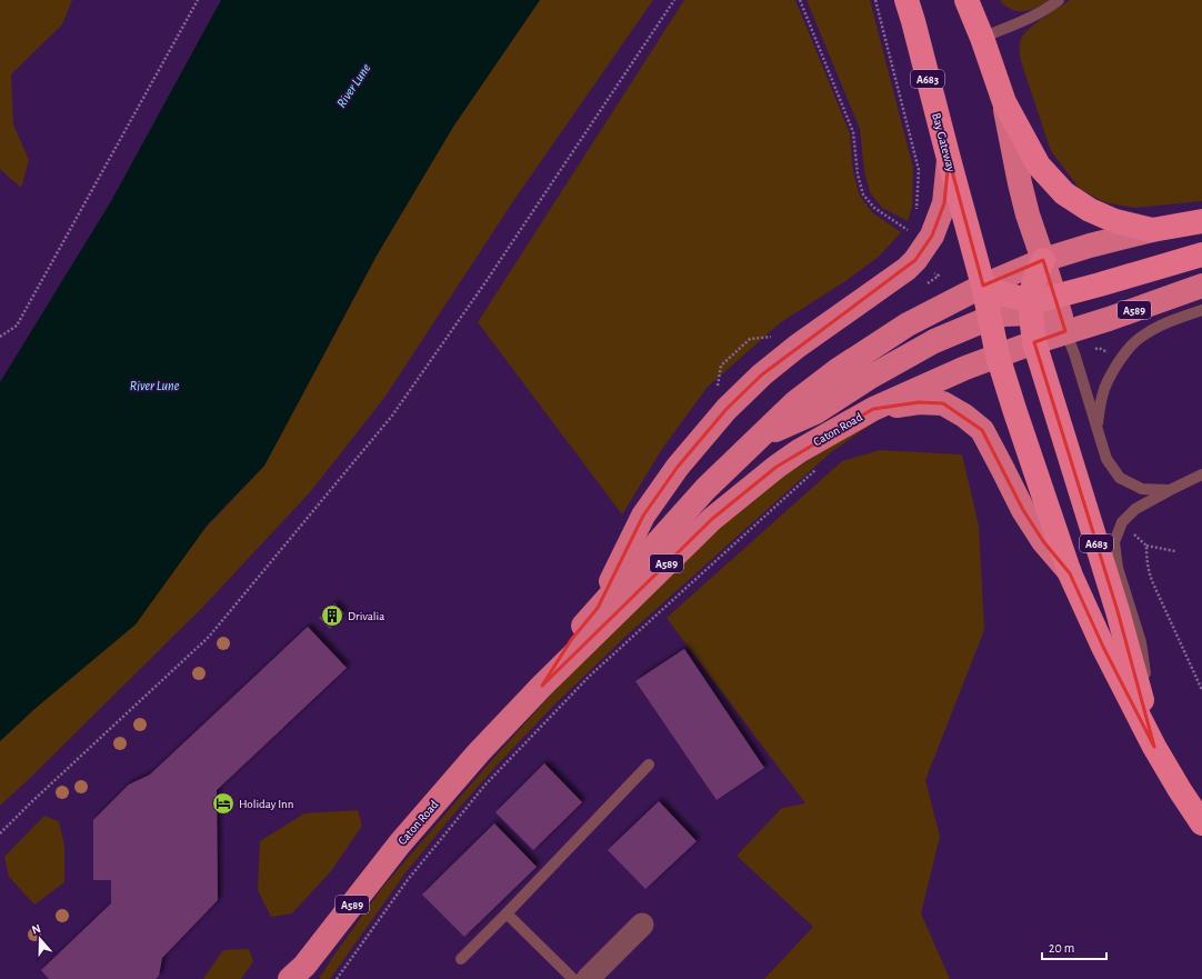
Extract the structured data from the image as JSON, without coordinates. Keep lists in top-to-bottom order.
{
  "streets": {
    "highway": ["A683", "Bay Gateway", "Caton Road"],
    "main road": ["A589"]
  },
  "crossings": [
    ["A683", "Bay Gateway"],
    ["A683", "Caton Road"],
    ["Bay Gateway", "Caton Road"]
  ],
  "water": ["River Lune"],
  "places": {
    "building": ["Drivalia"],
    "hotel": ["Holiday Inn"]
  },
  "scale_bar": "20 m",
  "north": "top"
}
